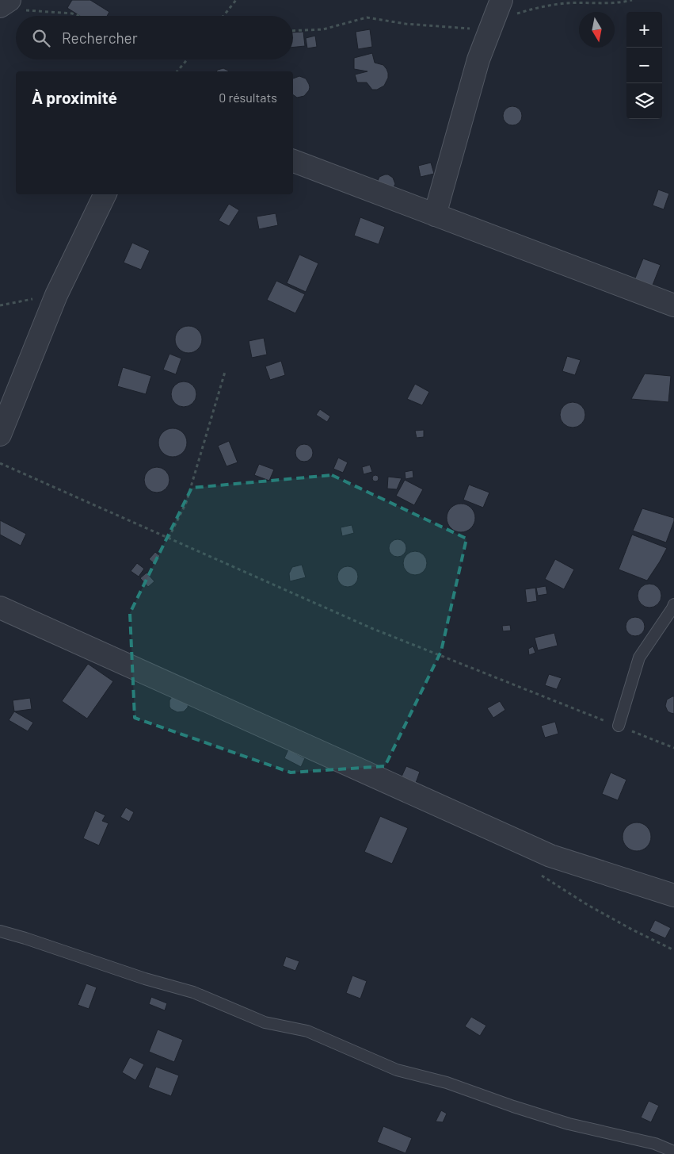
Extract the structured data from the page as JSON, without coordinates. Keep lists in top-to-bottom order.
{
  "north": "bottom",
  "page": {
    "map_buttons": ["+", "−"],
    "search": "Rechercher",
    "heading": ["À proximité", "0 résultats"]
  }
}
